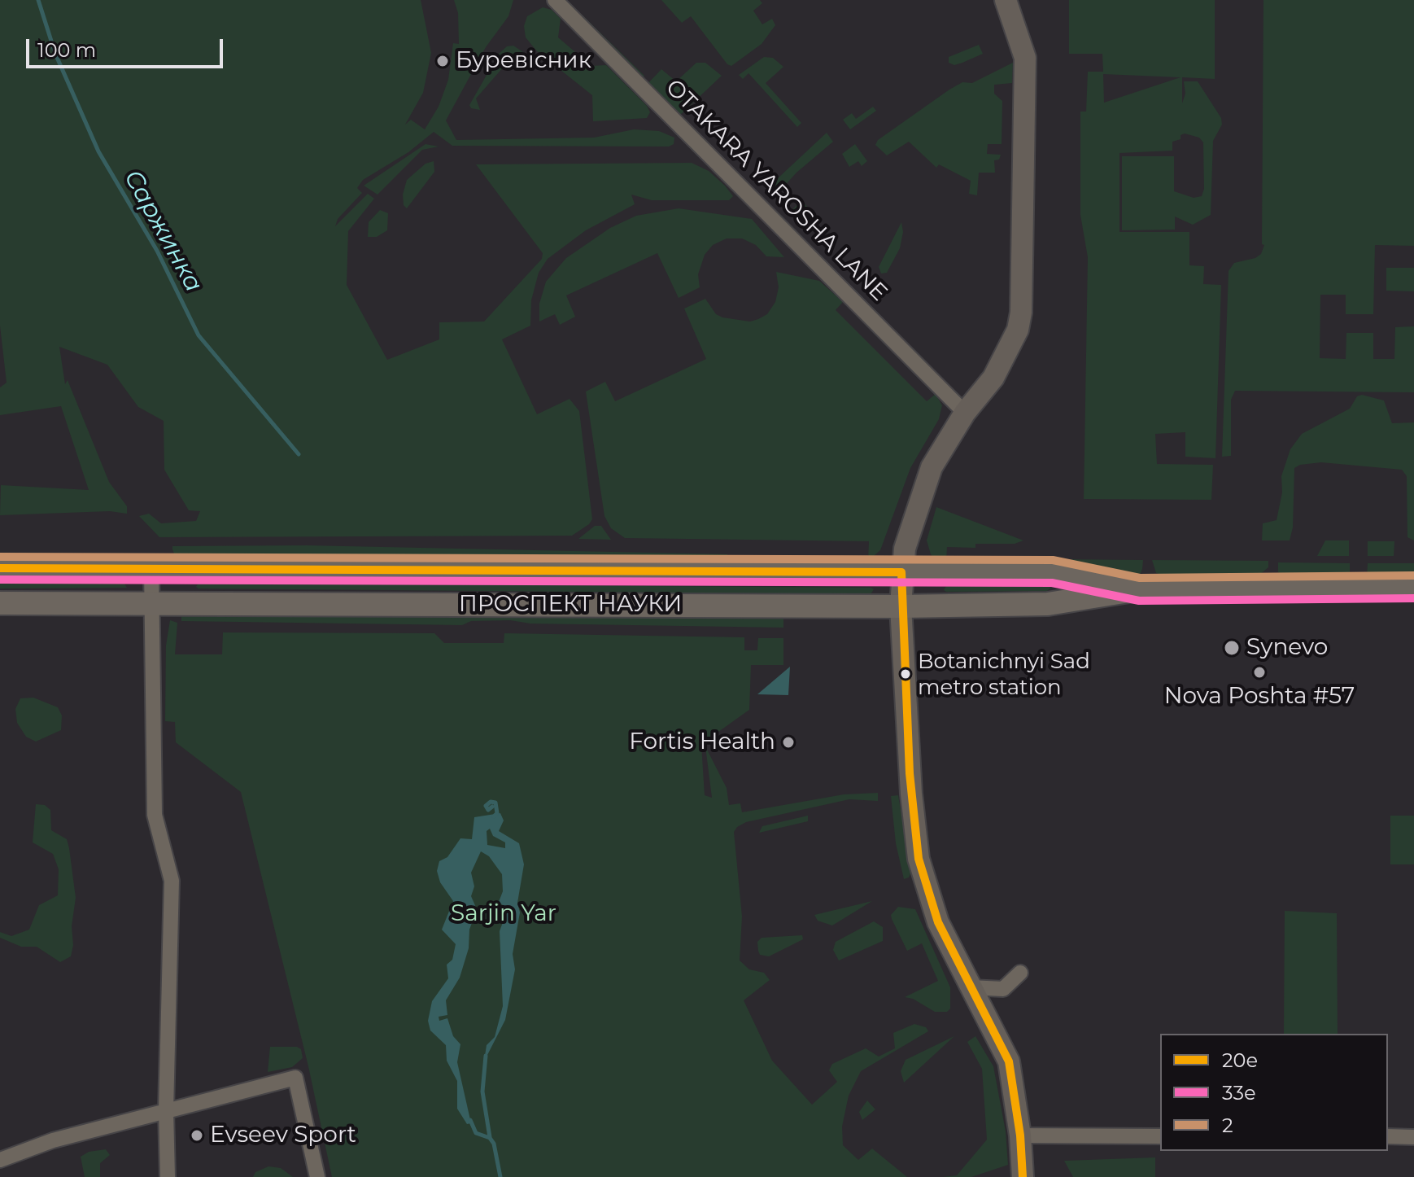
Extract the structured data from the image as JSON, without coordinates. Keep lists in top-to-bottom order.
{
  "streets": {
    "main road": ["ПРОСПЕКТ НАУКИ"],
    "street": ["OTAKARA YAROSHA LANE"]
  },
  "water": ["Саржинка"],
  "parks": ["Sarjin Yar"],
  "places": [
    "Буревісник",
    "Synevo",
    "Nova Poshta #57",
    "Botanichnyi Sad metro station",
    "Fortis Health",
    "Evseev Sport"
  ],
  "lines": ["transit line 2", "transit line 20е", "transit line 33е"],
  "legend": ["20е", "33е", "2"],
  "scale_bar": "100 m"
}
